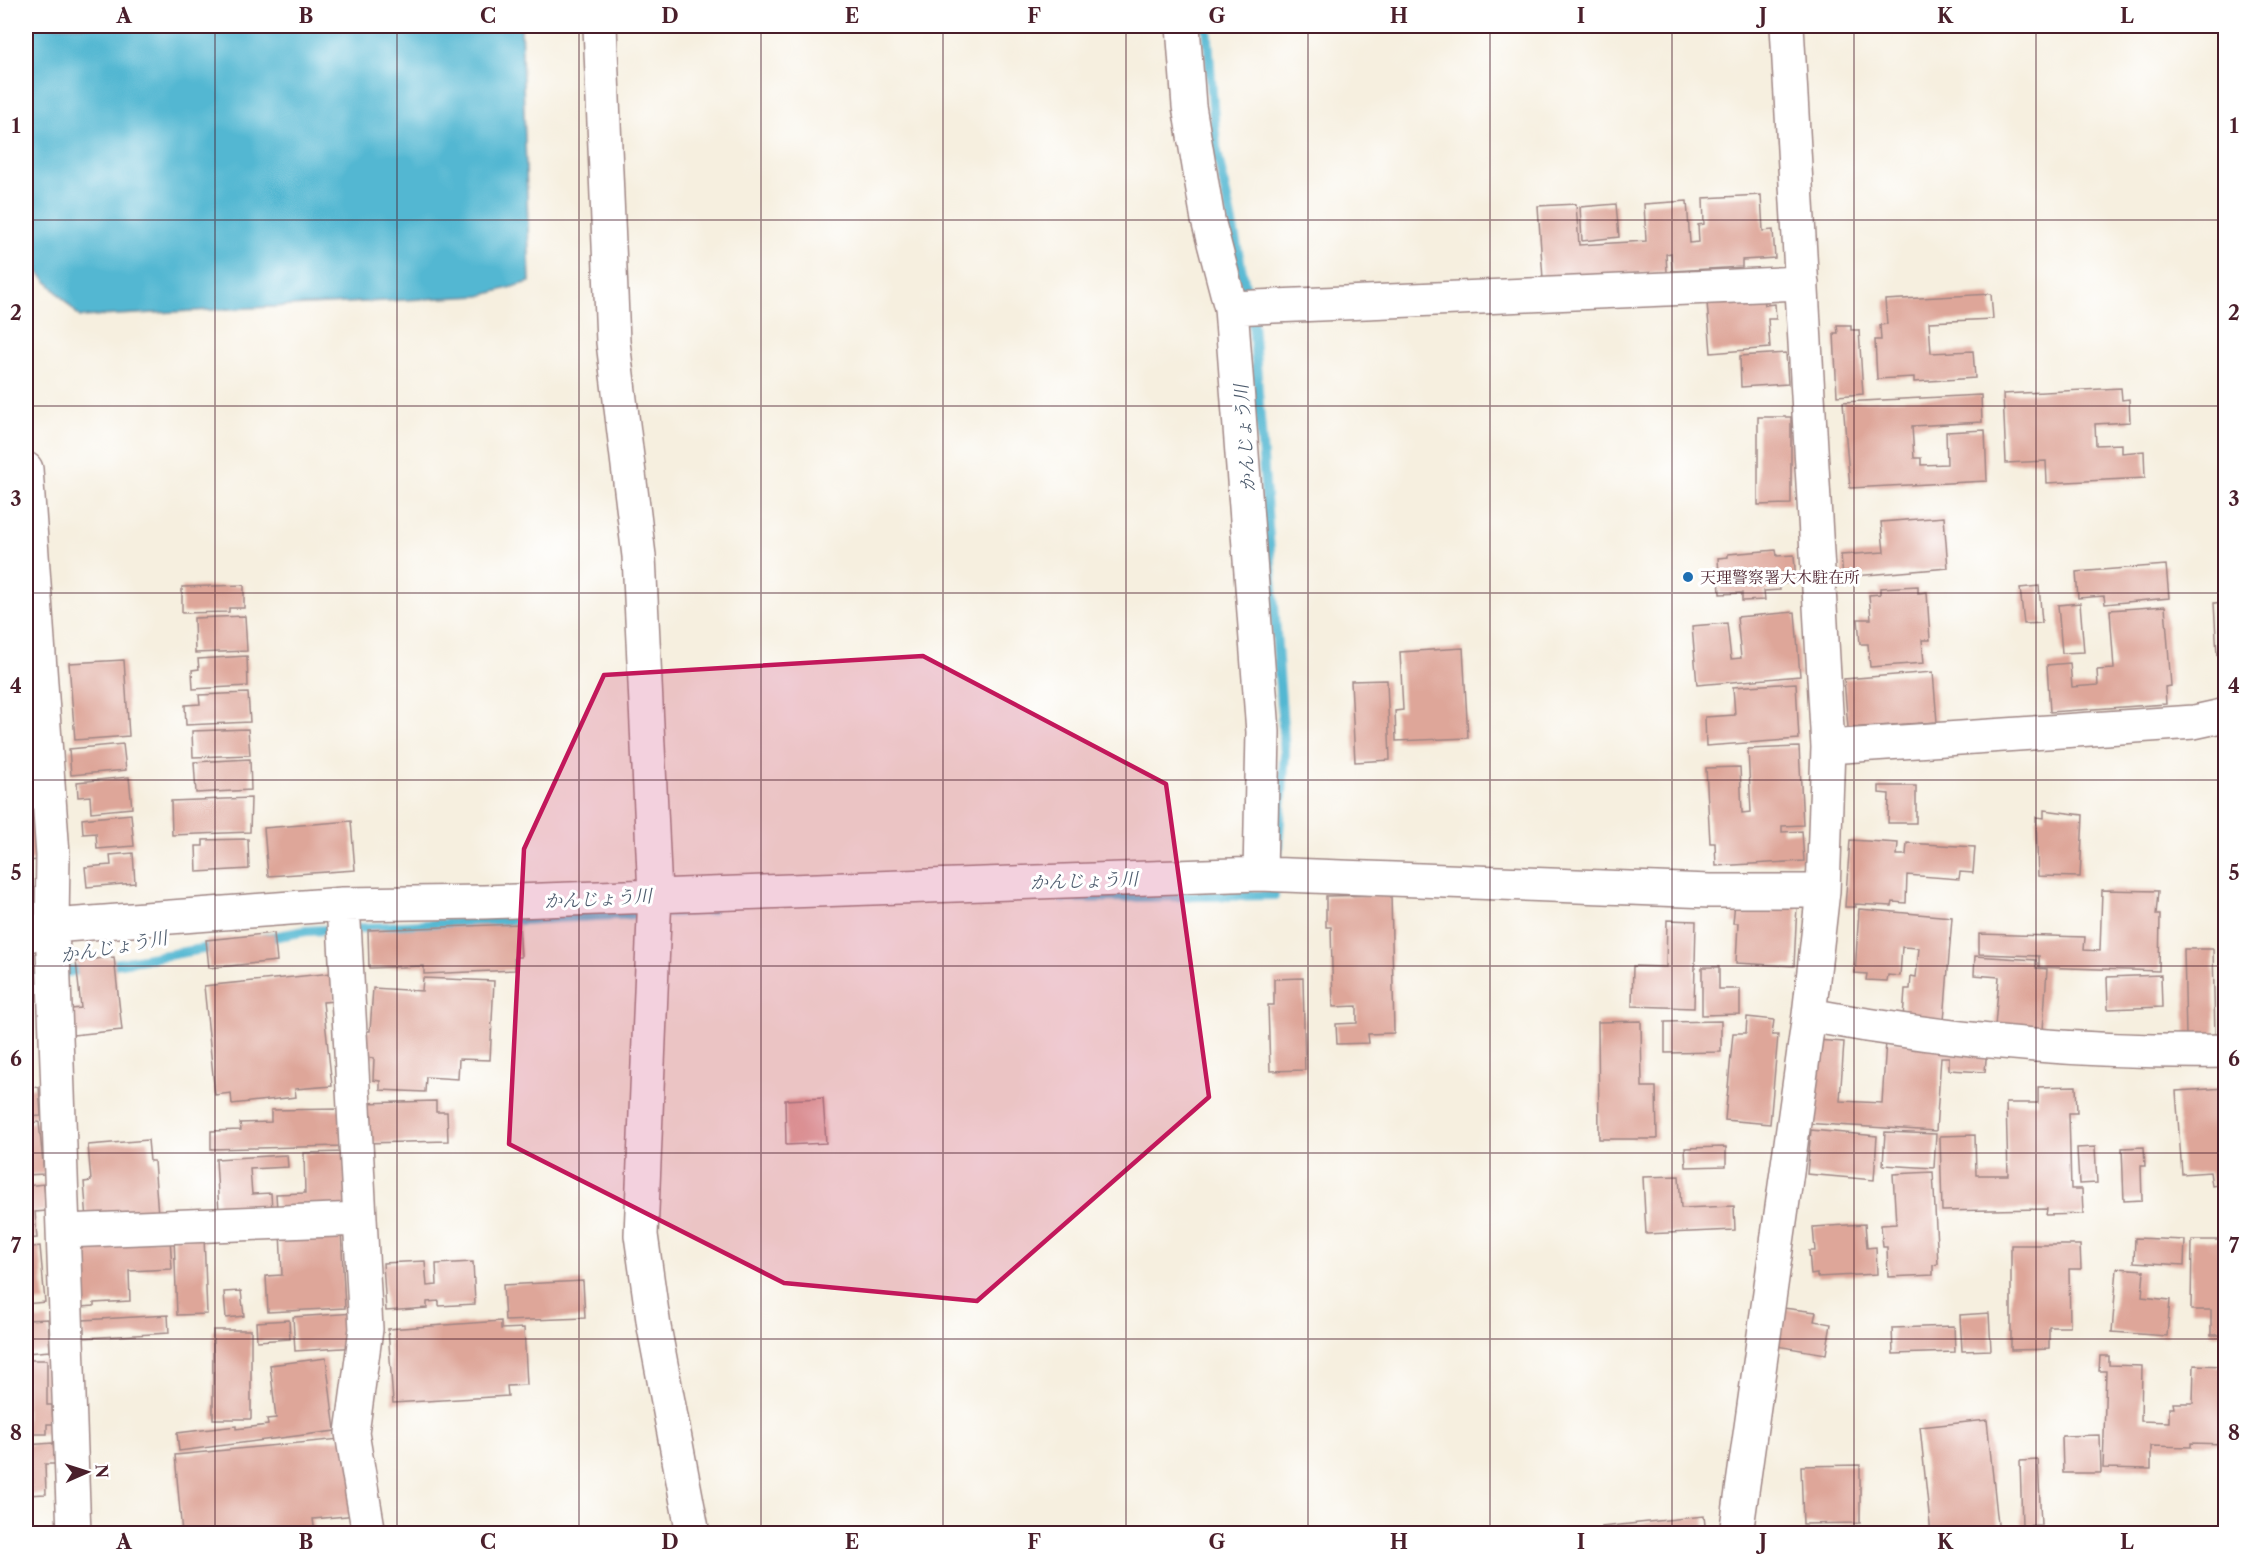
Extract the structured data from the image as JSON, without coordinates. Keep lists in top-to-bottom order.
{
  "water": ["かんじょう川"],
  "places": ["天理警察署大木駐在所"],
  "north": "right",
  "grid": {
    "columns": [
      "A",
      "B",
      "C",
      "D",
      "E",
      "F",
      "G",
      "H",
      "I",
      "J",
      "K",
      "L"
    ],
    "rows": [
      "1",
      "2",
      "3",
      "4",
      "5",
      "6",
      "7",
      "8"
    ]
  }
}
